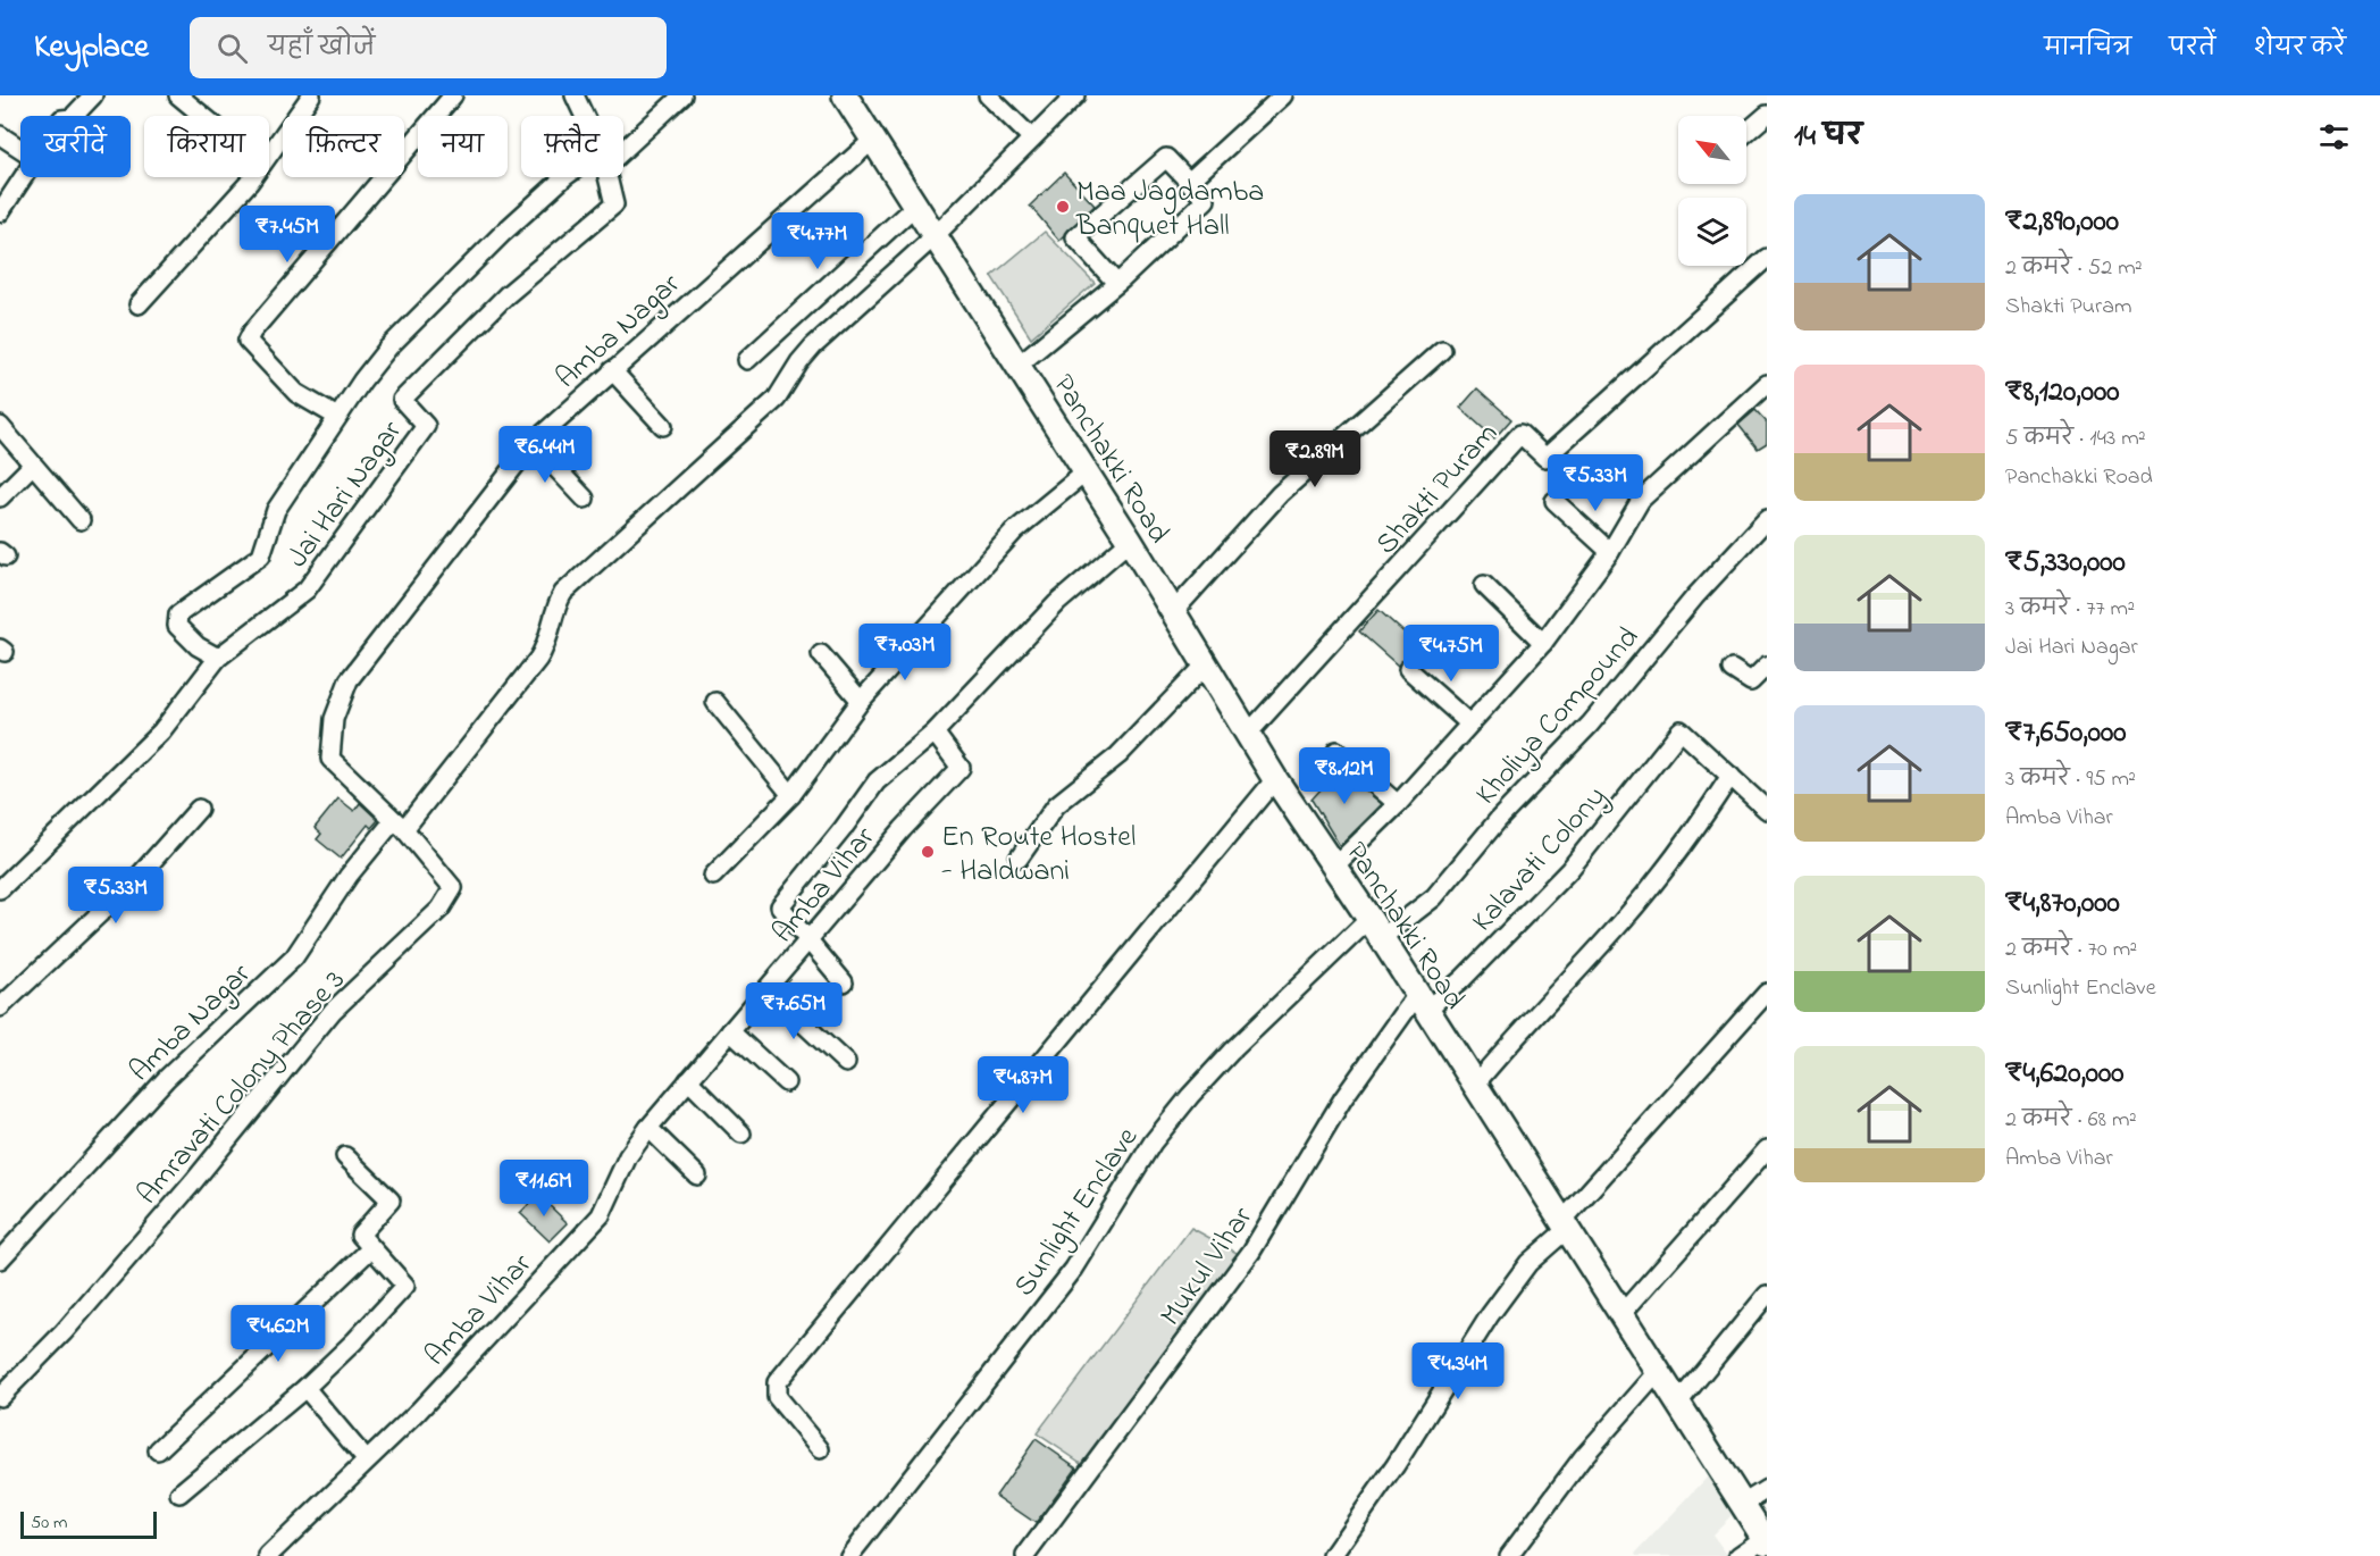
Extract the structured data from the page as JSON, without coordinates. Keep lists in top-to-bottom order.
{
  "streets": {
    "main road": ["Panchakki Road"],
    "street": [
      "Amba Nagar",
      "Shakti Puram",
      "Jai Hari Nagar",
      "Kholiya Compound",
      "Kalavati Colony",
      "Amba Vihar",
      "Amravati Colony Phase 3",
      "Sunlight Enclave",
      "Mukul Vihar"
    ]
  },
  "crossings": [
    ["Amba Nagar", "Panchakki Road"],
    ["Amba Nagar", "Amravati Colony Phase 3"],
    ["Panchakki Road", "Shakti Puram"],
    ["Panchakki Road", "Kholiya Compound"],
    ["Panchakki Road", "Kalavati Colony"],
    ["Panchakki Road", "Sunlight Enclave"],
    ["Panchakki Road", "Mukul Vihar"],
    ["Kholiya Compound", "Sunlight Enclave"],
    ["Kalavati Colony", "Mukul Vihar"]
  ],
  "places": ["Maa Jagdamba Banquet Hall", "En Route Hostel - Haldwani"],
  "scale_bar": "50 m",
  "north": "top left",
  "page": {
    "header": "Keyplace",
    "search": "यहाँ खोजें",
    "nav": ["मानचित्र", "परतें", "शेयर करें"],
    "heading": "14 घर",
    "chip": [
      "खरीदें",
      "किराया",
      "फ़िल्टर",
      "नया",
      "फ़्लैट"
    ],
    "list": [
      {
        "name": "₹2,890,000",
        "note": "2 कमरे · 52 m² · Shakti Puram"
      },
      {
        "name": "₹8,120,000",
        "note": "5 कमरे · 143 m² · Panchakki Road"
      },
      {
        "name": "₹5,330,000",
        "note": "3 कमरे · 77 m² · Jai Hari Nagar"
      },
      {
        "name": "₹7,650,000",
        "note": "3 कमरे · 95 m² · Amba Vihar"
      },
      {
        "name": "₹4,870,000",
        "note": "2 कमरे · 70 m² · Sunlight Enclave"
      },
      {
        "name": "₹4,620,000",
        "note": "2 कमरे · 68 m² · Amba Vihar"
      }
    ],
    "price": [
      "₹7.45M",
      "₹4.77M",
      "₹6.44M",
      "₹2.89M",
      "₹5.33M",
      "₹7.03M",
      "₹4.75M",
      "₹8.12M",
      "₹5.33M",
      "₹7.65M",
      "₹4.87M",
      "₹11.6M",
      "₹4.62M",
      "₹4.34M"
    ],
    "scale": "50 m"
  }
}
